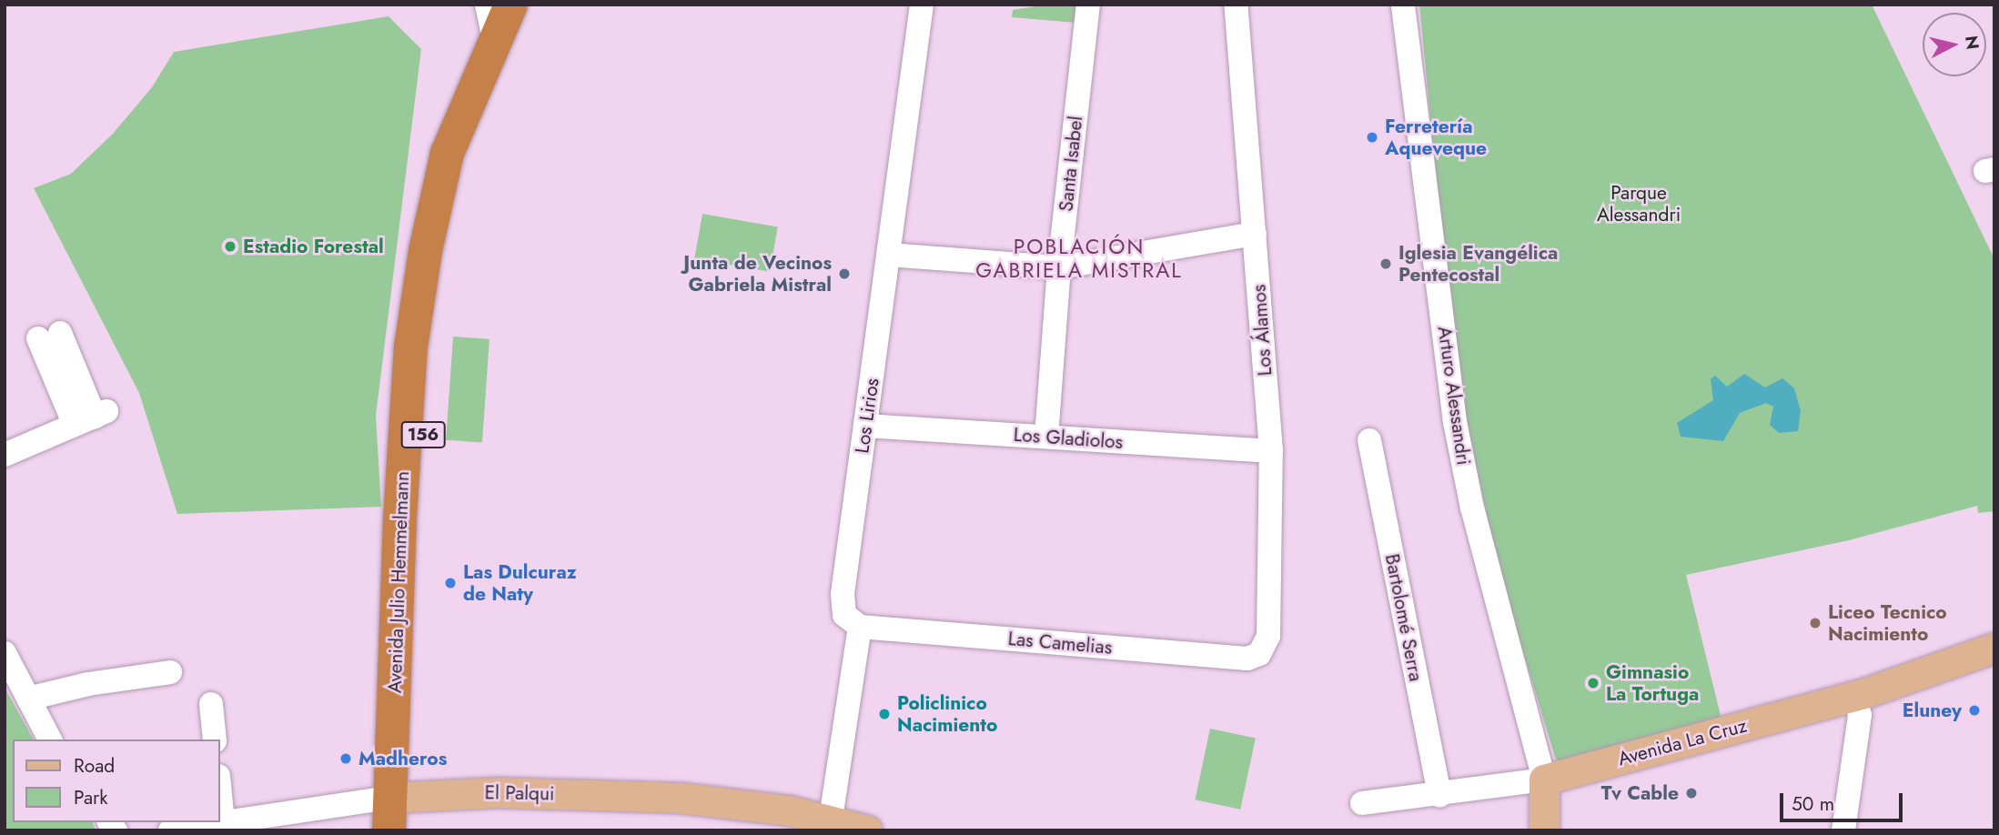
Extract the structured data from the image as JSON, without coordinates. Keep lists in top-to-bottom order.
{
  "streets": {
    "highway": ["156", "Avenida Julio Hemmelmann"],
    "main road": ["Avenida La Cruz", "El Palqui"],
    "street": [
      "Santa Isabel",
      "Los Álamos",
      "Arturo Alessandri",
      "Los Lirios",
      "Los Gladiolos",
      "Bartolomé Serra",
      "Las Camelias"
    ]
  },
  "crossings": [
    ["Santa Isabel", "Los Gladiolos"],
    ["Los Álamos", "Los Gladiolos"],
    ["Los Álamos", "Las Camelias"],
    ["Arturo Alessandri", "Avenida La Cruz"],
    ["Los Lirios", "Los Gladiolos"],
    ["Los Lirios", "Las Camelias"],
    ["Avenida Julio Hemmelmann", "El Palqui"],
    ["Bartolomé Serra", "Avenida La Cruz"]
  ],
  "districts": ["POBLACIÓN GABRIELA MISTRAL"],
  "parks": ["Parque Alessandri"],
  "places": [
    "Ferretería Aqueveque",
    "Estadio Forestal",
    "Iglesia Evangélica Pentecostal",
    "Junta de Vecinos Gabriela Mistral",
    "Las Dulcuraz de Naty",
    "Liceo Tecnico Nacimiento",
    "Gimnasio La Tortuga",
    "Eluney",
    "Policlinico Nacimiento",
    "Madheros",
    "Tv Cable"
  ],
  "legend": ["Road", "Park"],
  "scale_bar": "50 m",
  "north": "right"
}
